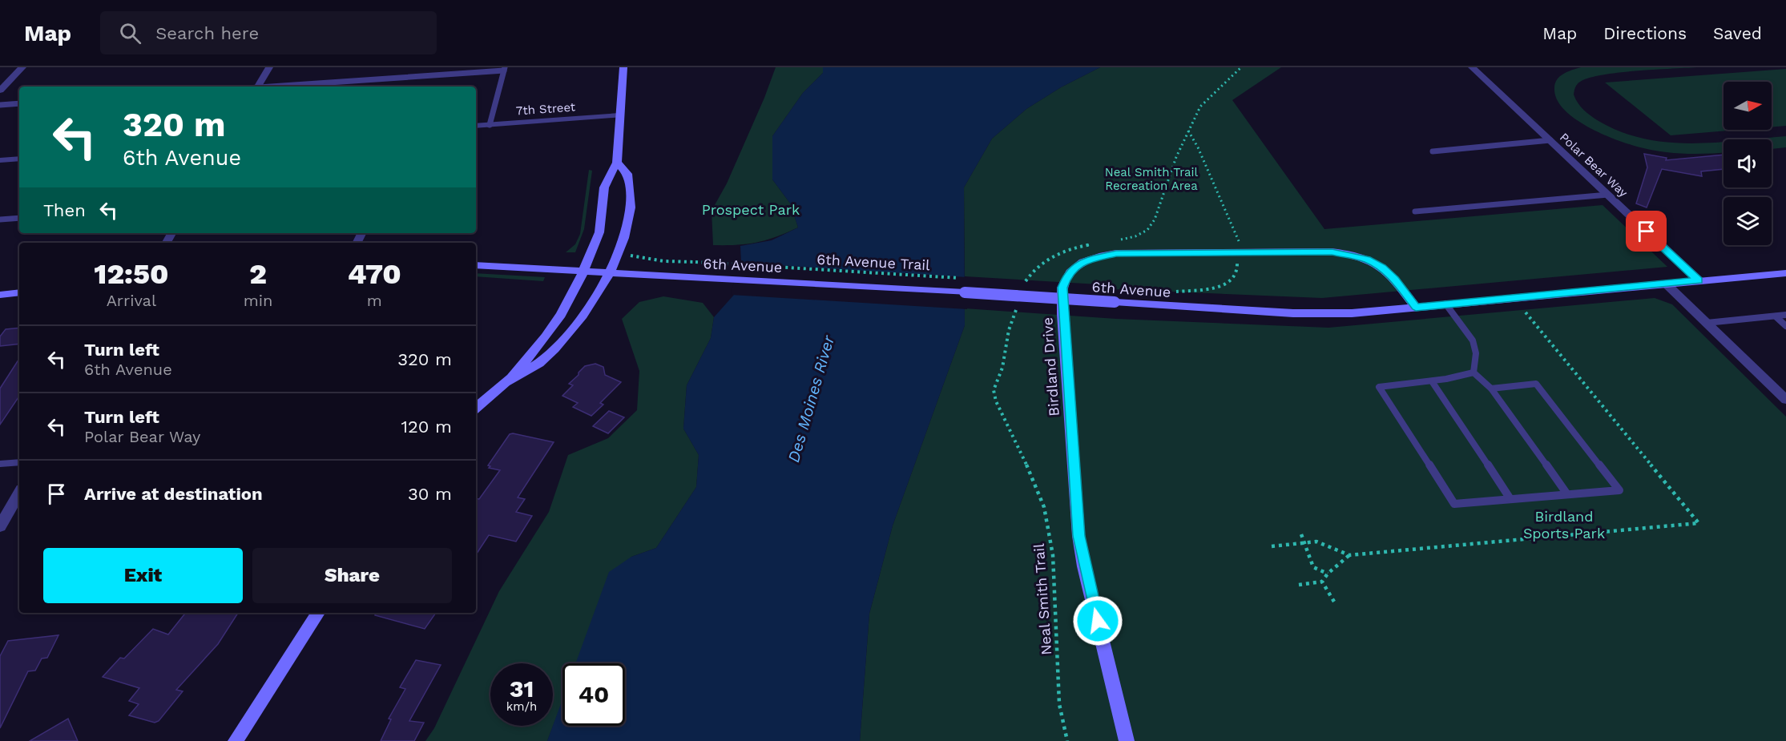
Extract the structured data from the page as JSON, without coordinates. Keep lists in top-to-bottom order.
{
  "streets": {
    "main road": ["6th Avenue", "Birdland Drive"],
    "street": ["7th Street", "Polar Bear Way"],
    "path": ["6th Avenue Trail", "Neal Smith Trail"]
  },
  "crossings": [
    ["Polar Bear Way", "6th Avenue"],
    ["6th Avenue", "Birdland Drive"]
  ],
  "water": ["Des Moines River"],
  "parks": ["Neal Smith Trail Recreation Area", "Prospect Park", "Birdland Sports Park"],
  "north": "right",
  "page": {
    "header": "Map",
    "search": "Search here",
    "nav": ["Map", "Directions", "Saved"],
    "turn": ["320 m", "6th Avenue"],
    "then": "Then",
    "eta": [
      "12:50",
      "Arrival",
      "2",
      "min",
      "470",
      "m"
    ],
    "list": [
      {
        "name": "Turn left",
        "note": "6th Avenue",
        "value": "320 m"
      },
      {
        "name": "Turn left",
        "note": "Polar Bear Way",
        "value": "120 m"
      },
      {
        "name": "Arrive at destination",
        "value": "30 m"
      }
    ],
    "buttons": ["Exit", "Share"],
    "speed": "31 km/h",
    "limit": "40"
  }
}
